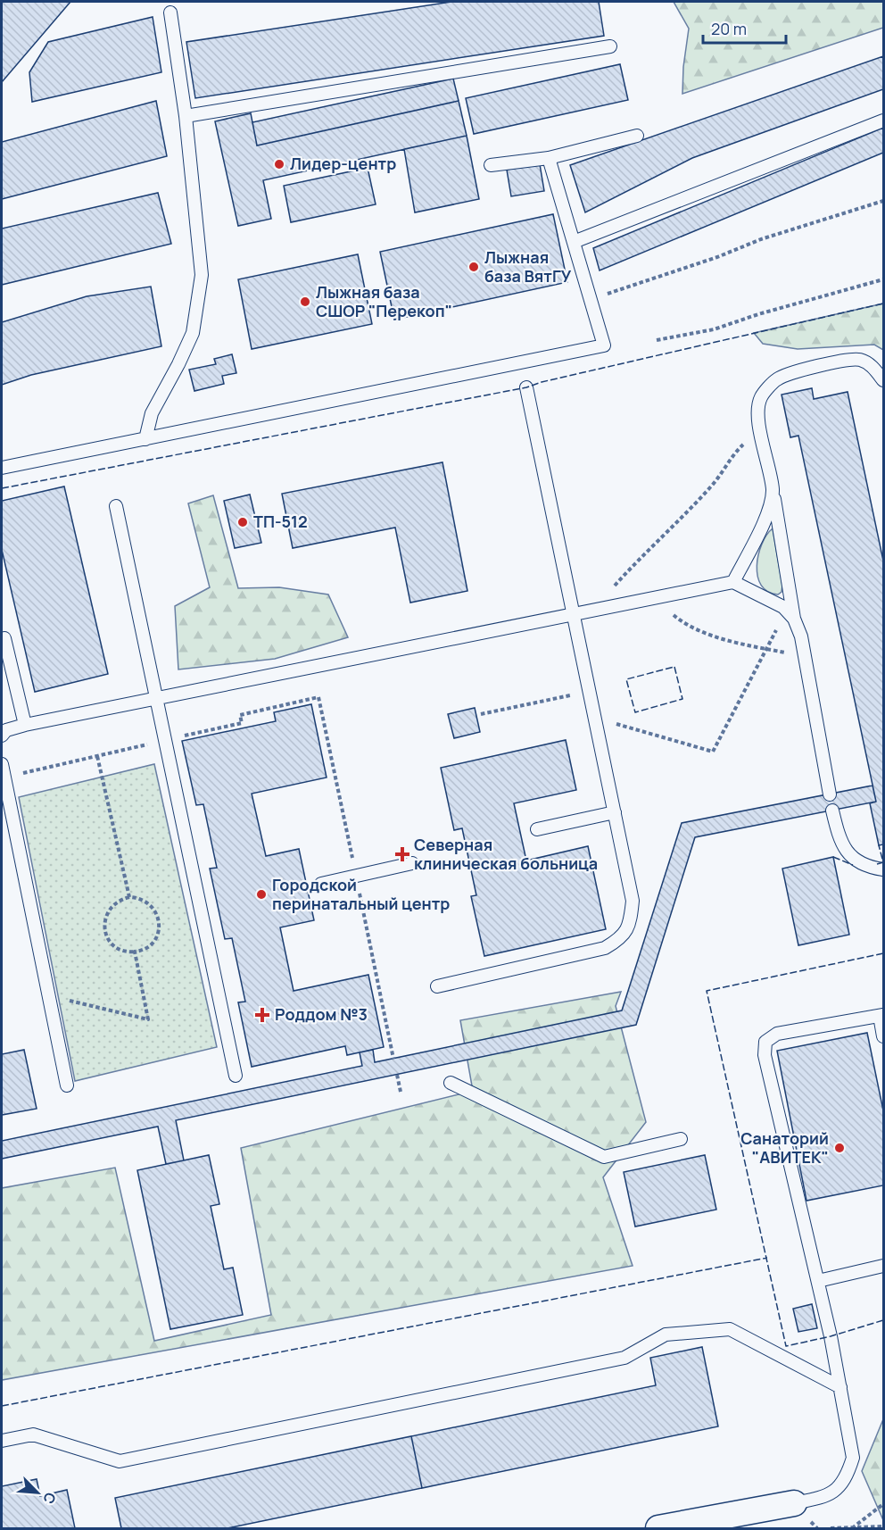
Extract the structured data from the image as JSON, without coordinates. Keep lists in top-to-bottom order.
{
  "places": {
    "other": [
      "Лидер-центр",
      "Лыжная база ВятГУ",
      "Лыжная база СШОР \"Перекоп\"",
      "ТП-512",
      "Городской перинатальный центр",
      "Санаторий \"АВИТЕК\""
    ],
    "health": ["Северная клиническая больница", "Роддом №3"]
  },
  "scale_bar": "20 m",
  "north": "bottom right"
}
